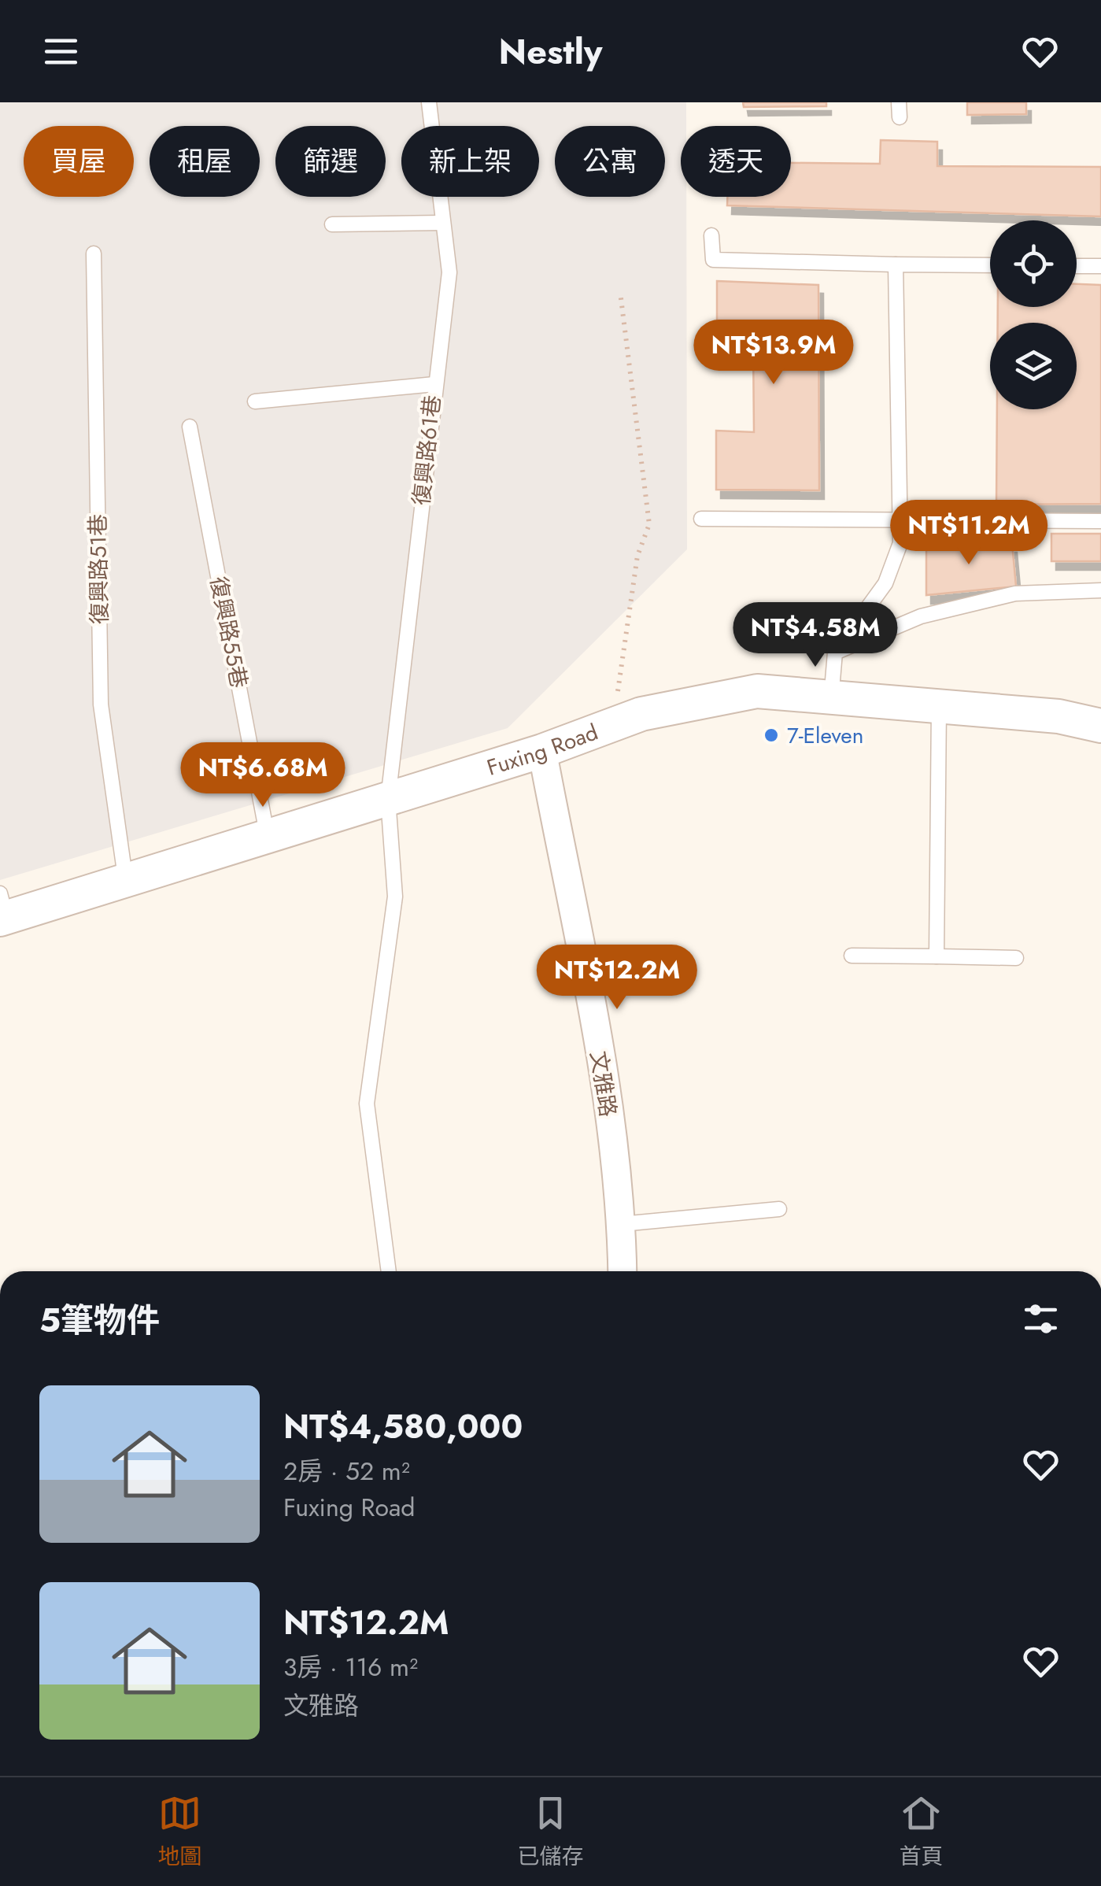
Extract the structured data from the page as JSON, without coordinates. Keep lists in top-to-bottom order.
{
  "streets": {
    "street": ["Fuxing Road", "文雅路"],
    "lane": ["復興路61巷", "復興路51巷", "復興路55巷"]
  },
  "crossings": [
    ["復興路61巷", "Fuxing Road"],
    ["復興路51巷", "Fuxing Road"],
    ["復興路55巷", "Fuxing Road"],
    ["Fuxing Road", "文雅路"]
  ],
  "places": ["7-Eleven"],
  "page": {
    "header": "Nestly",
    "chip": [
      "買屋",
      "租屋",
      "篩選",
      "新上架",
      "公寓",
      "透天"
    ],
    "price": [
      "NT$13.9M",
      "NT$11.2M",
      "NT$4.58M",
      "NT$6.68M",
      "NT$12.2M"
    ],
    "heading": "5筆物件",
    "list": [
      {
        "name": "NT$4,580,000",
        "note": "2房 · 52 m² · Fuxing Road"
      },
      {
        "name": "NT$12.2M",
        "note": "3房 · 116 m² · 文雅路"
      }
    ],
    "tabs": ["地圖", "已儲存", "首頁"]
  }
}
